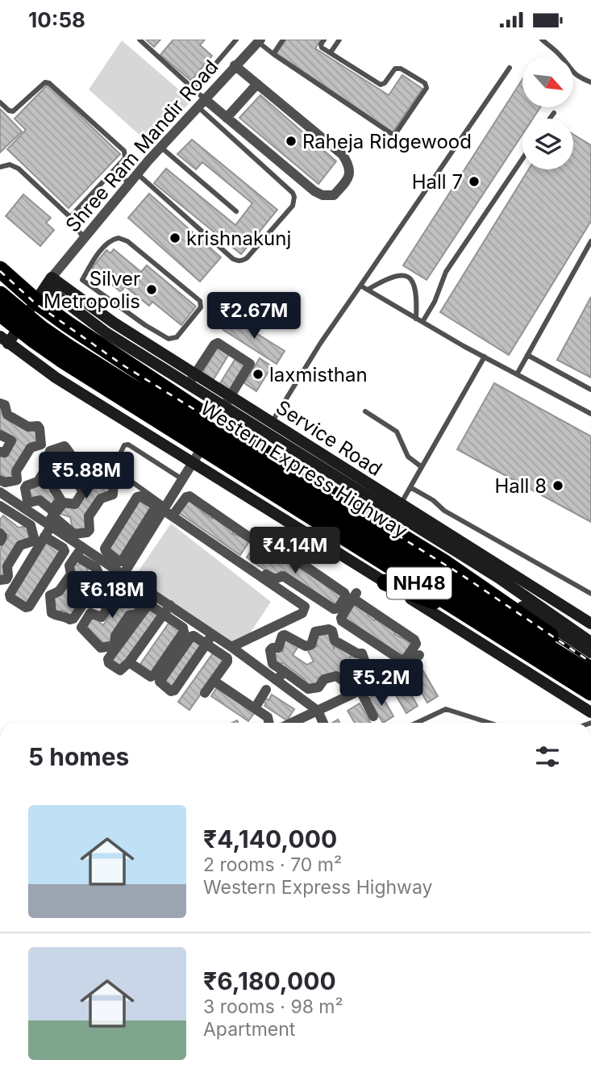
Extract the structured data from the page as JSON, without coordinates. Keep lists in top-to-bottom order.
{
  "streets": {
    "highway": ["Western Express Highway", "NH48"],
    "main road": ["Service Road"],
    "street": ["Shree Ram Mandir Road"]
  },
  "crossings": [
    ["Shree Ram Mandir Road", "Service Road"]
  ],
  "places": [
    "Raheja Ridgewood",
    "Hall 7",
    "krishnakunj",
    "Silver Metropolis",
    "laxmisthan",
    "Hall 8"
  ],
  "north": "bottom right",
  "page": {
    "status": "10:58",
    "price": [
      "₹2.67M",
      "₹5.88M",
      "₹4.14M",
      "₹6.18M",
      "₹5.2M"
    ],
    "heading": "5 homes",
    "list": [
      {
        "name": "₹4,140,000",
        "note": "2 rooms · 70 m² · Western Express Highway"
      },
      {
        "name": "₹6,180,000",
        "note": "3 rooms · 98 m² · Apartment"
      }
    ]
  }
}
